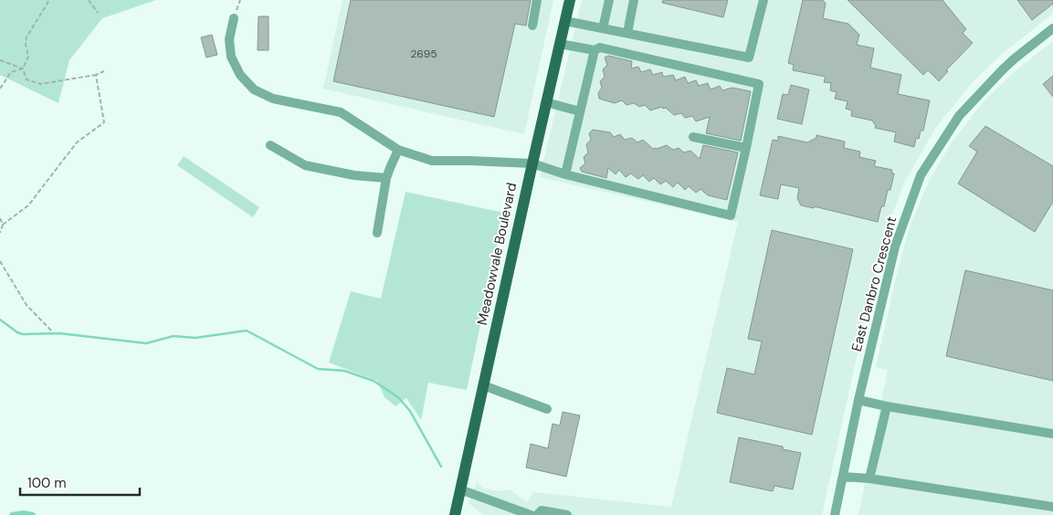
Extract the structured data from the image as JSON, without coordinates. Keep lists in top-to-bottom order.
{
  "streets": {
    "main road": ["Meadowvale Boulevard"],
    "street": ["East Danbro Crescent"]
  },
  "house_numbers": ["2695"],
  "scale_bar": "100 m"
}
